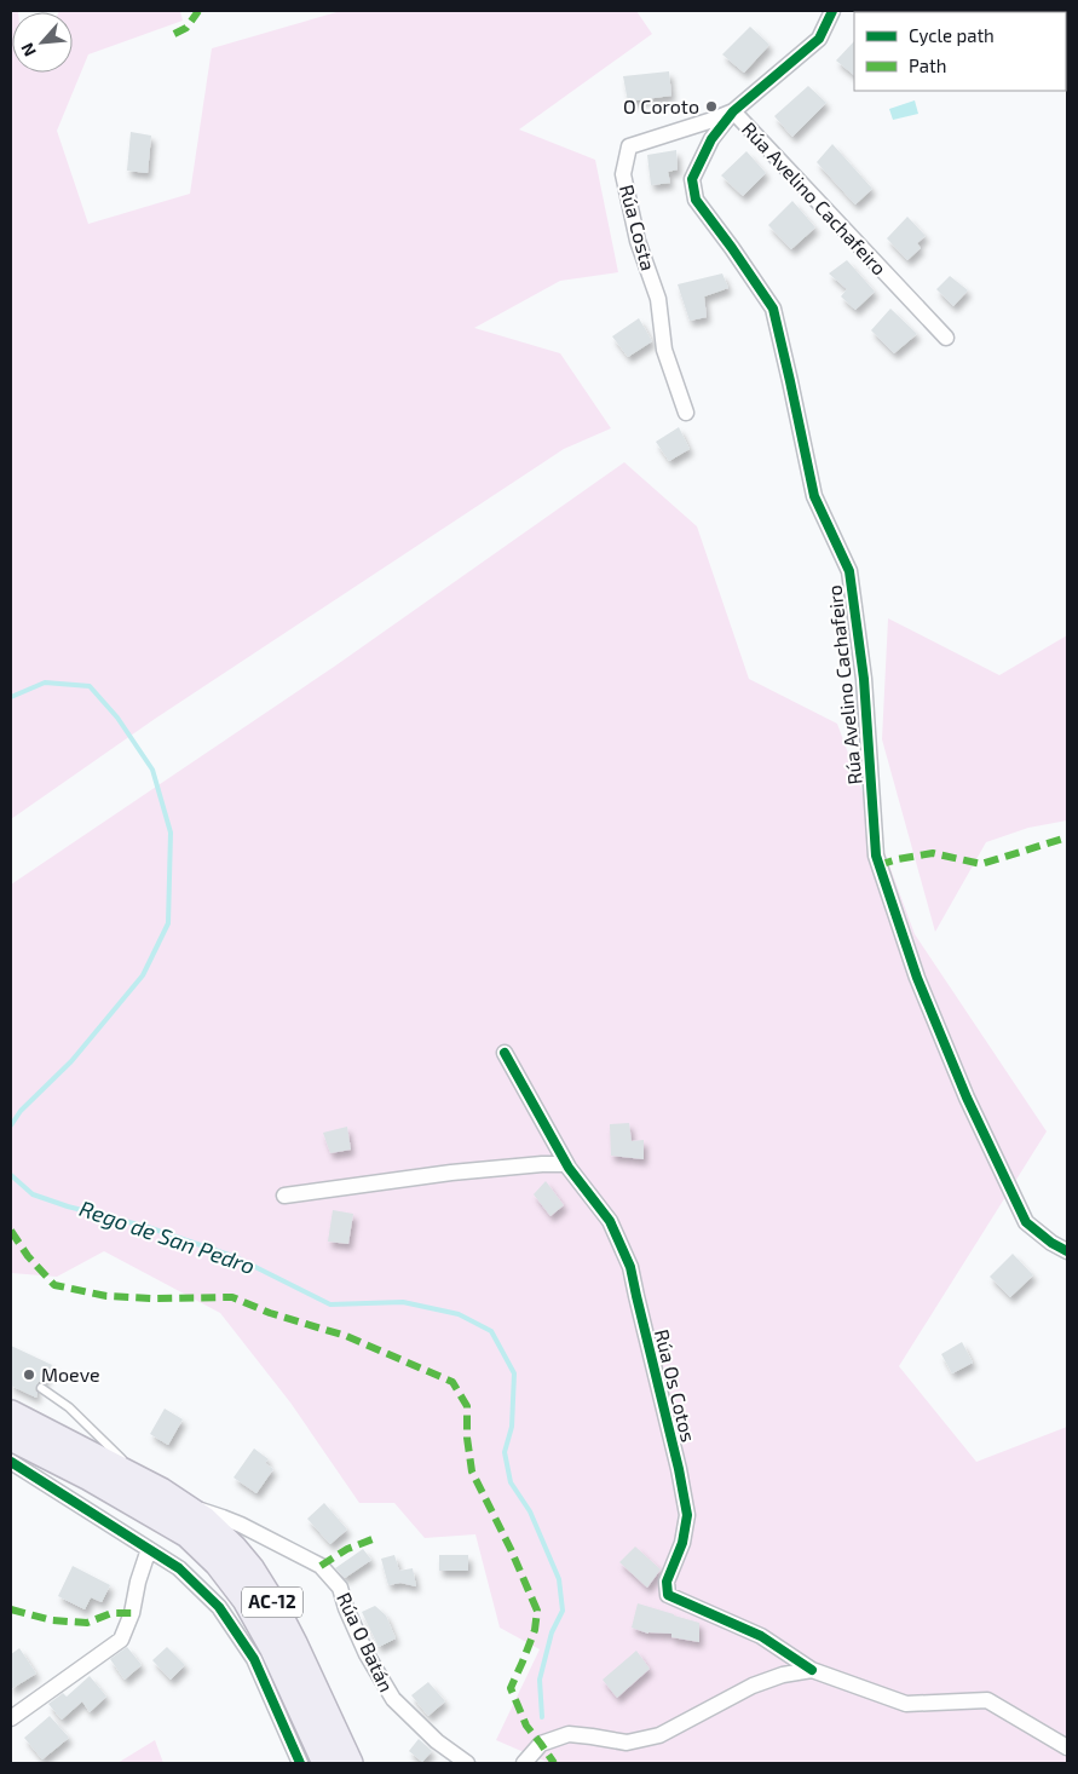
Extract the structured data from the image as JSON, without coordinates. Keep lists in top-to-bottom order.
{
  "streets": {
    "highway": ["AC-12"],
    "street": [
      "Rúa Avelino Cachafeiro",
      "Rúa Costa",
      "Rúa Os Cotos",
      "Rúa O Batán"
    ]
  },
  "crossings": [
    ["Rúa Avelino Cachafeiro", "Rúa Costa"],
    ["AC-12", "Rúa O Batán"]
  ],
  "water": ["Rego de San Pedro"],
  "places": ["O Coroto", "Moeve"],
  "legend": ["Cycle path", "Path"],
  "north": "bottom left"
}
